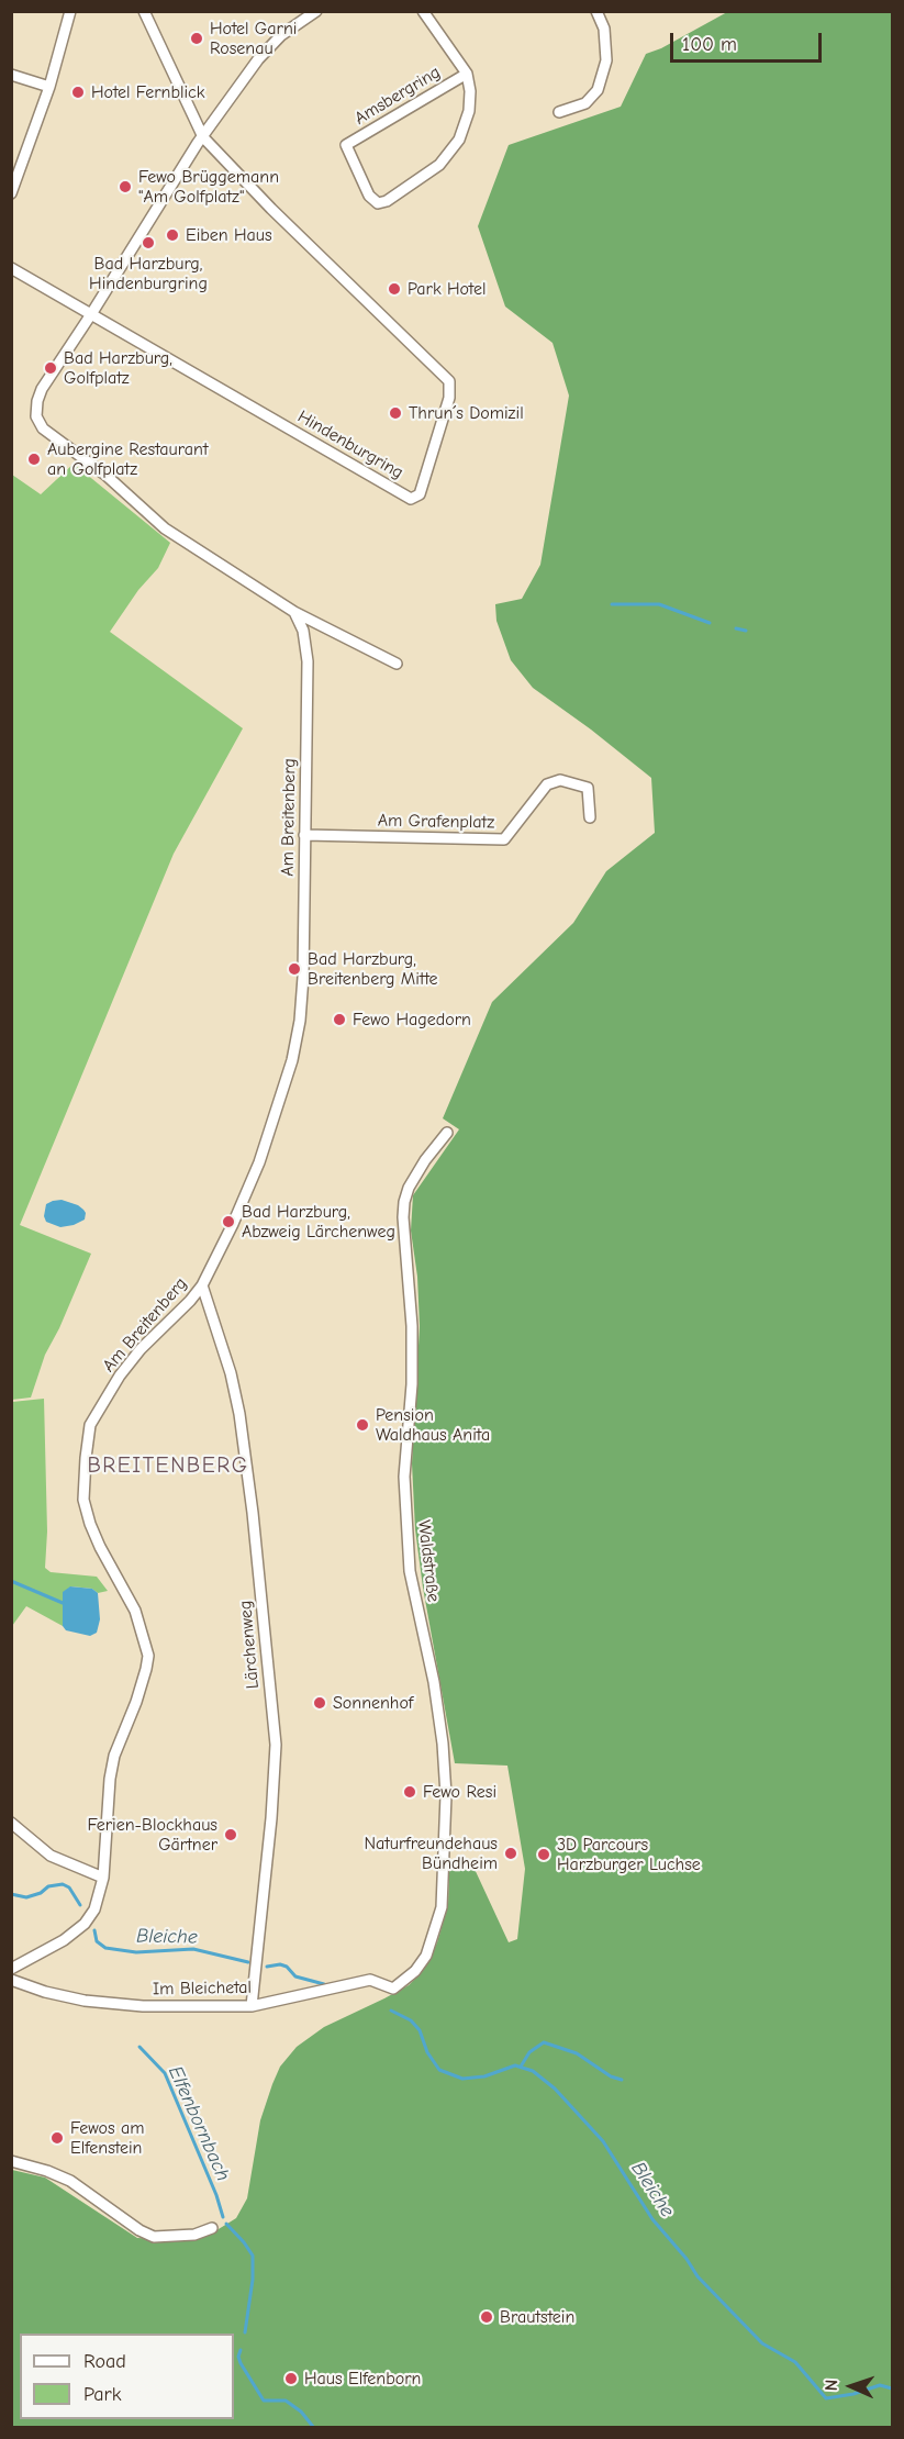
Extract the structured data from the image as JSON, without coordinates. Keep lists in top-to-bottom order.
{
  "streets": {
    "street": [
      "Amsbergring",
      "Hindenburgring",
      "Am Breitenberg",
      "Am Grafenplatz",
      "Waldstraße",
      "Lärchenweg",
      "Im Bleichetal"
    ]
  },
  "crossings": [
    ["Am Breitenberg", "Am Grafenplatz"],
    ["Am Breitenberg", "Lärchenweg"],
    ["Waldstraße", "Im Bleichetal"],
    ["Lärchenweg", "Im Bleichetal"]
  ],
  "districts": ["BREITENBERG"],
  "water": ["Bleiche", "Elfenbornbach"],
  "places": [
    "Hotel Garni Rosenau",
    "Hotel Fernblick",
    "Fewo Brüggemann \"Am Golfplatz\"",
    "Eiben Haus",
    "Bad Harzburg, Hindenburgring",
    "Park Hotel",
    "Bad Harzburg, Golfplatz",
    "Thrun´s Domizil",
    "Aubergine Restaurant an Golfplatz",
    "Bad Harzburg, Breitenberg Mitte",
    "Fewo Hagedorn",
    "Bad Harzburg, Abzweig Lärchenweg",
    "Pension Waldhaus Anita",
    "Sonnenhof",
    "Fewo Resi",
    "Ferien-Blockhaus Gärtner",
    "Naturfreundehaus Bündheim",
    "3D Parcours Harzburger Luchse",
    "Fewos am Elfenstein",
    "Brautstein",
    "Haus Elfenborn"
  ],
  "legend": ["Road", "Park"],
  "scale_bar": "100 m",
  "north": "left"
}
